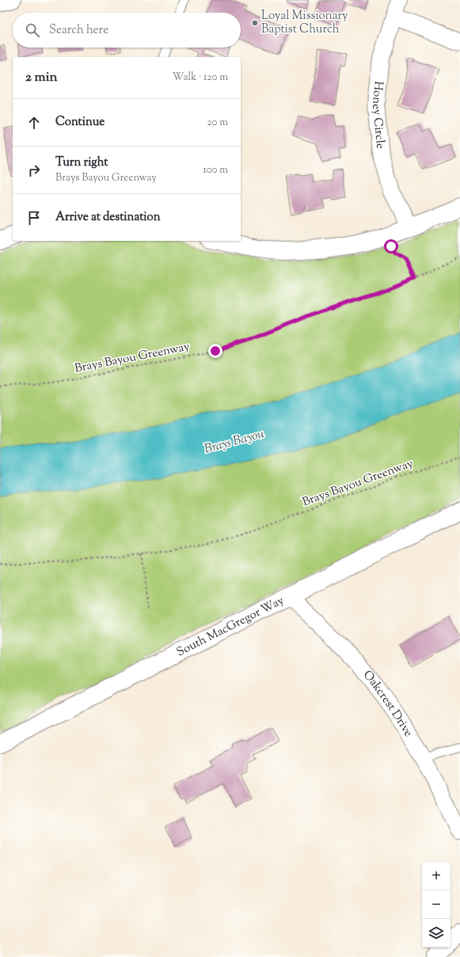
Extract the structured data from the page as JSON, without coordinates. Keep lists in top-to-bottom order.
{
  "streets": {
    "street": ["Honey Circle", "South MacGregor Way", "Oakcrest Drive"],
    "path": ["Brays Bayou Greenway"]
  },
  "crossings": [
    ["South MacGregor Way", "Oakcrest Drive"]
  ],
  "water": ["Brays Bayou"],
  "places": ["Loyal Missionary Baptist Church"],
  "page": {
    "search": "Search here",
    "heading": ["2 min", "Walk · 120 m"],
    "list": [
      ["Continue", "20 m"],
      ["Turn right", "Brays Bayou Greenway", "100 m"],
      "Arrive at destination"
    ],
    "map_buttons": ["+", "−"]
  }
}
